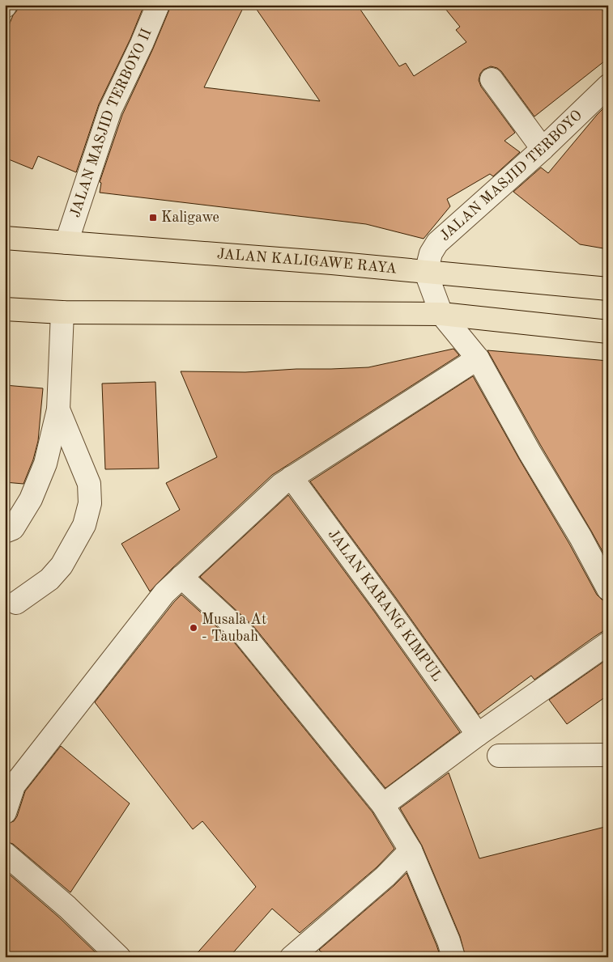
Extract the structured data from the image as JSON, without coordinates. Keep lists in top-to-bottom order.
{
  "streets": {
    "highway": ["JALAN KALIGAWE RAYA"],
    "street": ["JALAN MASJID TERBOYO II", "JALAN MASJID TERBOYO", "JALAN KARANG KIMPUL"]
  },
  "crossings": [
    ["JALAN MASJID TERBOYO II", "JALAN KALIGAWE RAYA"],
    ["JALAN MASJID TERBOYO", "JALAN KALIGAWE RAYA"]
  ],
  "places": {
    "transit": ["Kaligawe"],
    "other": ["Musala At - Taubah"]
  }
}
